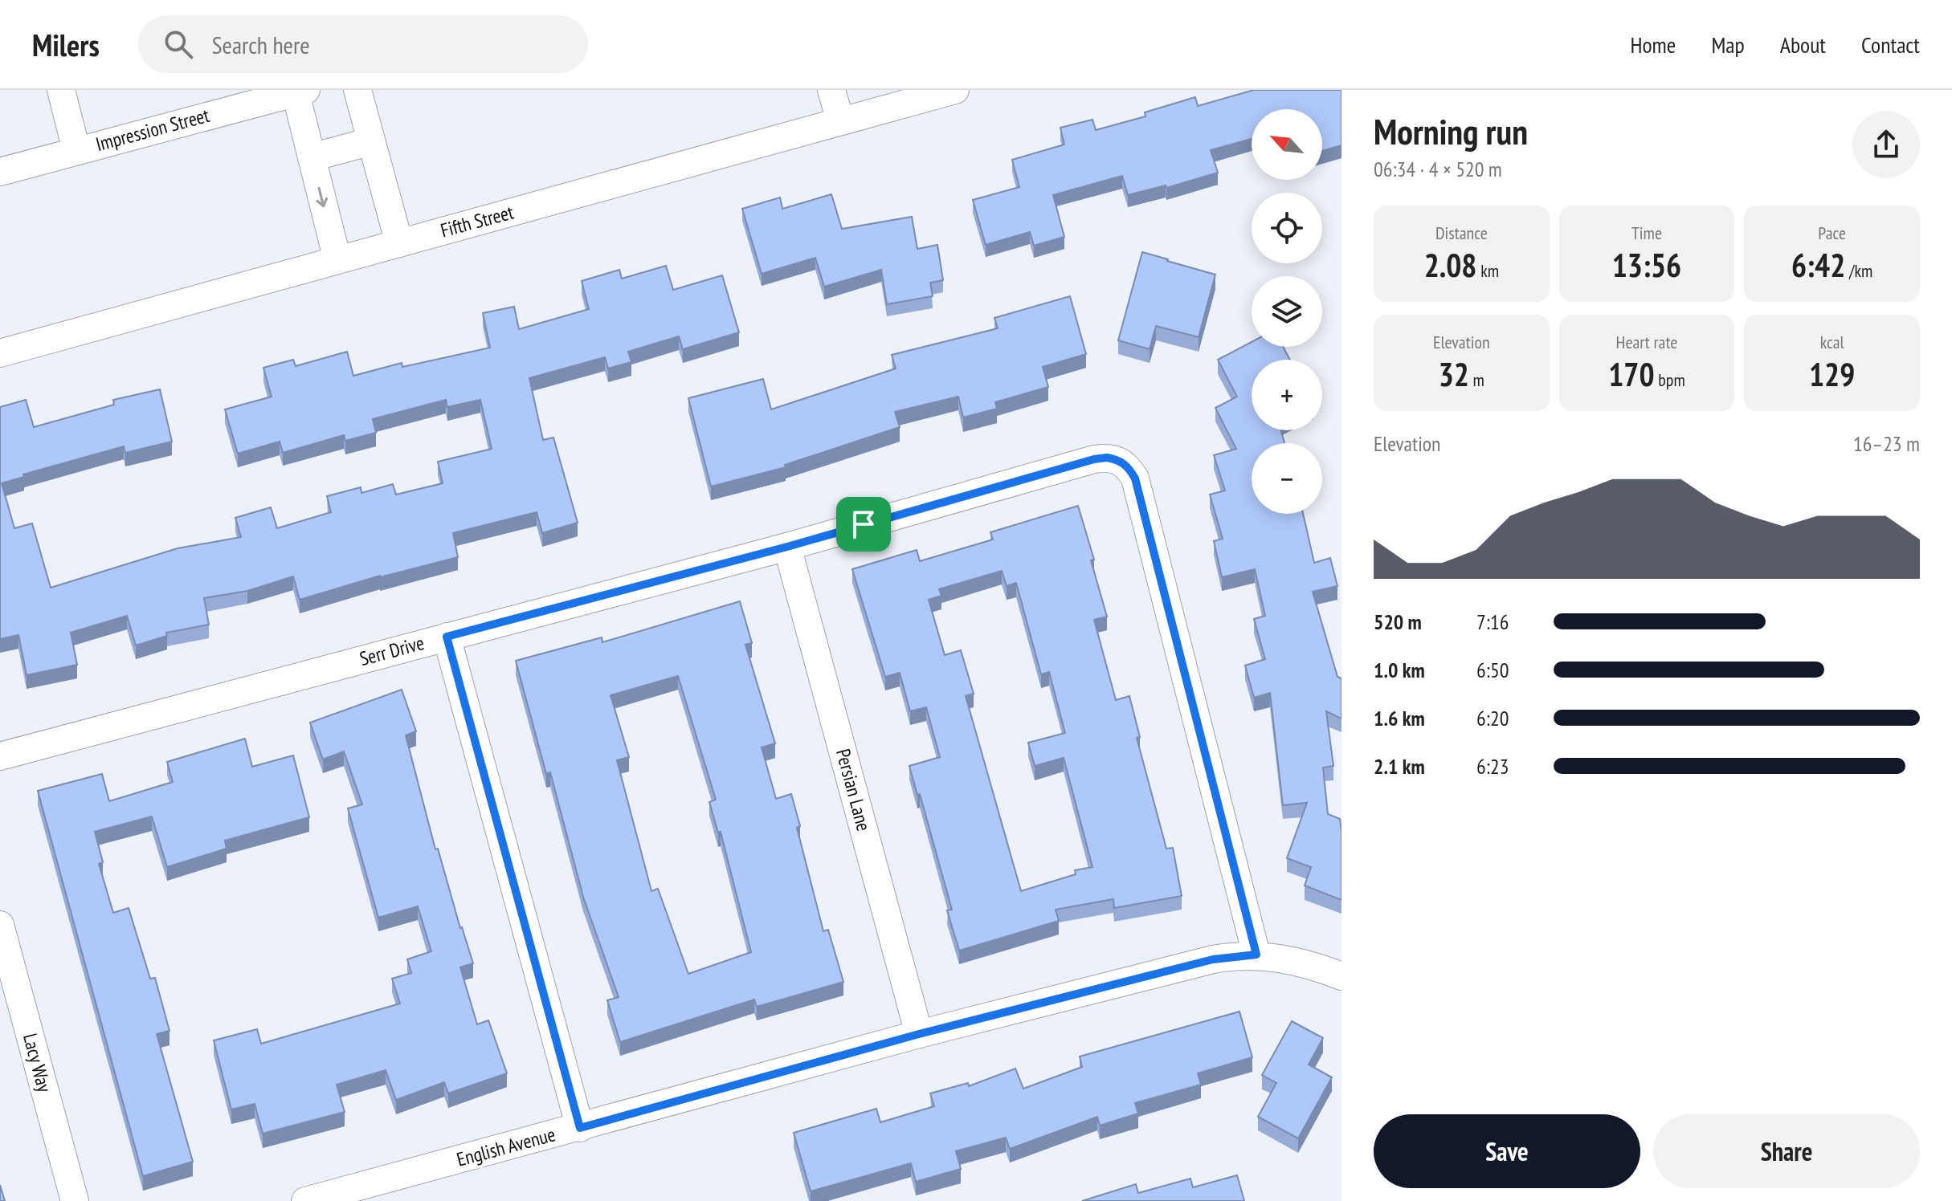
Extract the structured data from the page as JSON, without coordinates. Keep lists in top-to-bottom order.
{
  "streets": {
    "street": [
      "Impression Street",
      "Fifth Street",
      "Serr Drive",
      "Persian Lane",
      "Lacy Way",
      "English Avenue"
    ]
  },
  "crossings": [
    ["Serr Drive", "Persian Lane"],
    ["Serr Drive", "English Avenue"],
    ["Persian Lane", "English Avenue"]
  ],
  "north": "top left",
  "page": {
    "header": "Milers",
    "search": "Search here",
    "nav": [
      "Home",
      "Map",
      "About",
      "Contact"
    ],
    "heading": ["Morning run", "06:34 · 4 × 520 m"],
    "map_buttons": ["+", "−"],
    "stats": [
      ["Distance", "2.08 km"],
      ["Time", "13:56"],
      ["Pace", "6:42 /km"],
      ["Elevation", "32 m"],
      ["Heart rate", "170 bpm"],
      ["kcal", "129"]
    ],
    "chart": ["Elevation", "16–23 m"],
    "list": [
      {
        "name": "520 m",
        "note": "7:16"
      },
      {
        "name": "1.0 km",
        "note": "6:50"
      },
      {
        "name": "1.6 km",
        "note": "6:20"
      },
      {
        "name": "2.1 km",
        "note": "6:23"
      }
    ],
    "buttons": ["Save", "Share"]
  }
}
